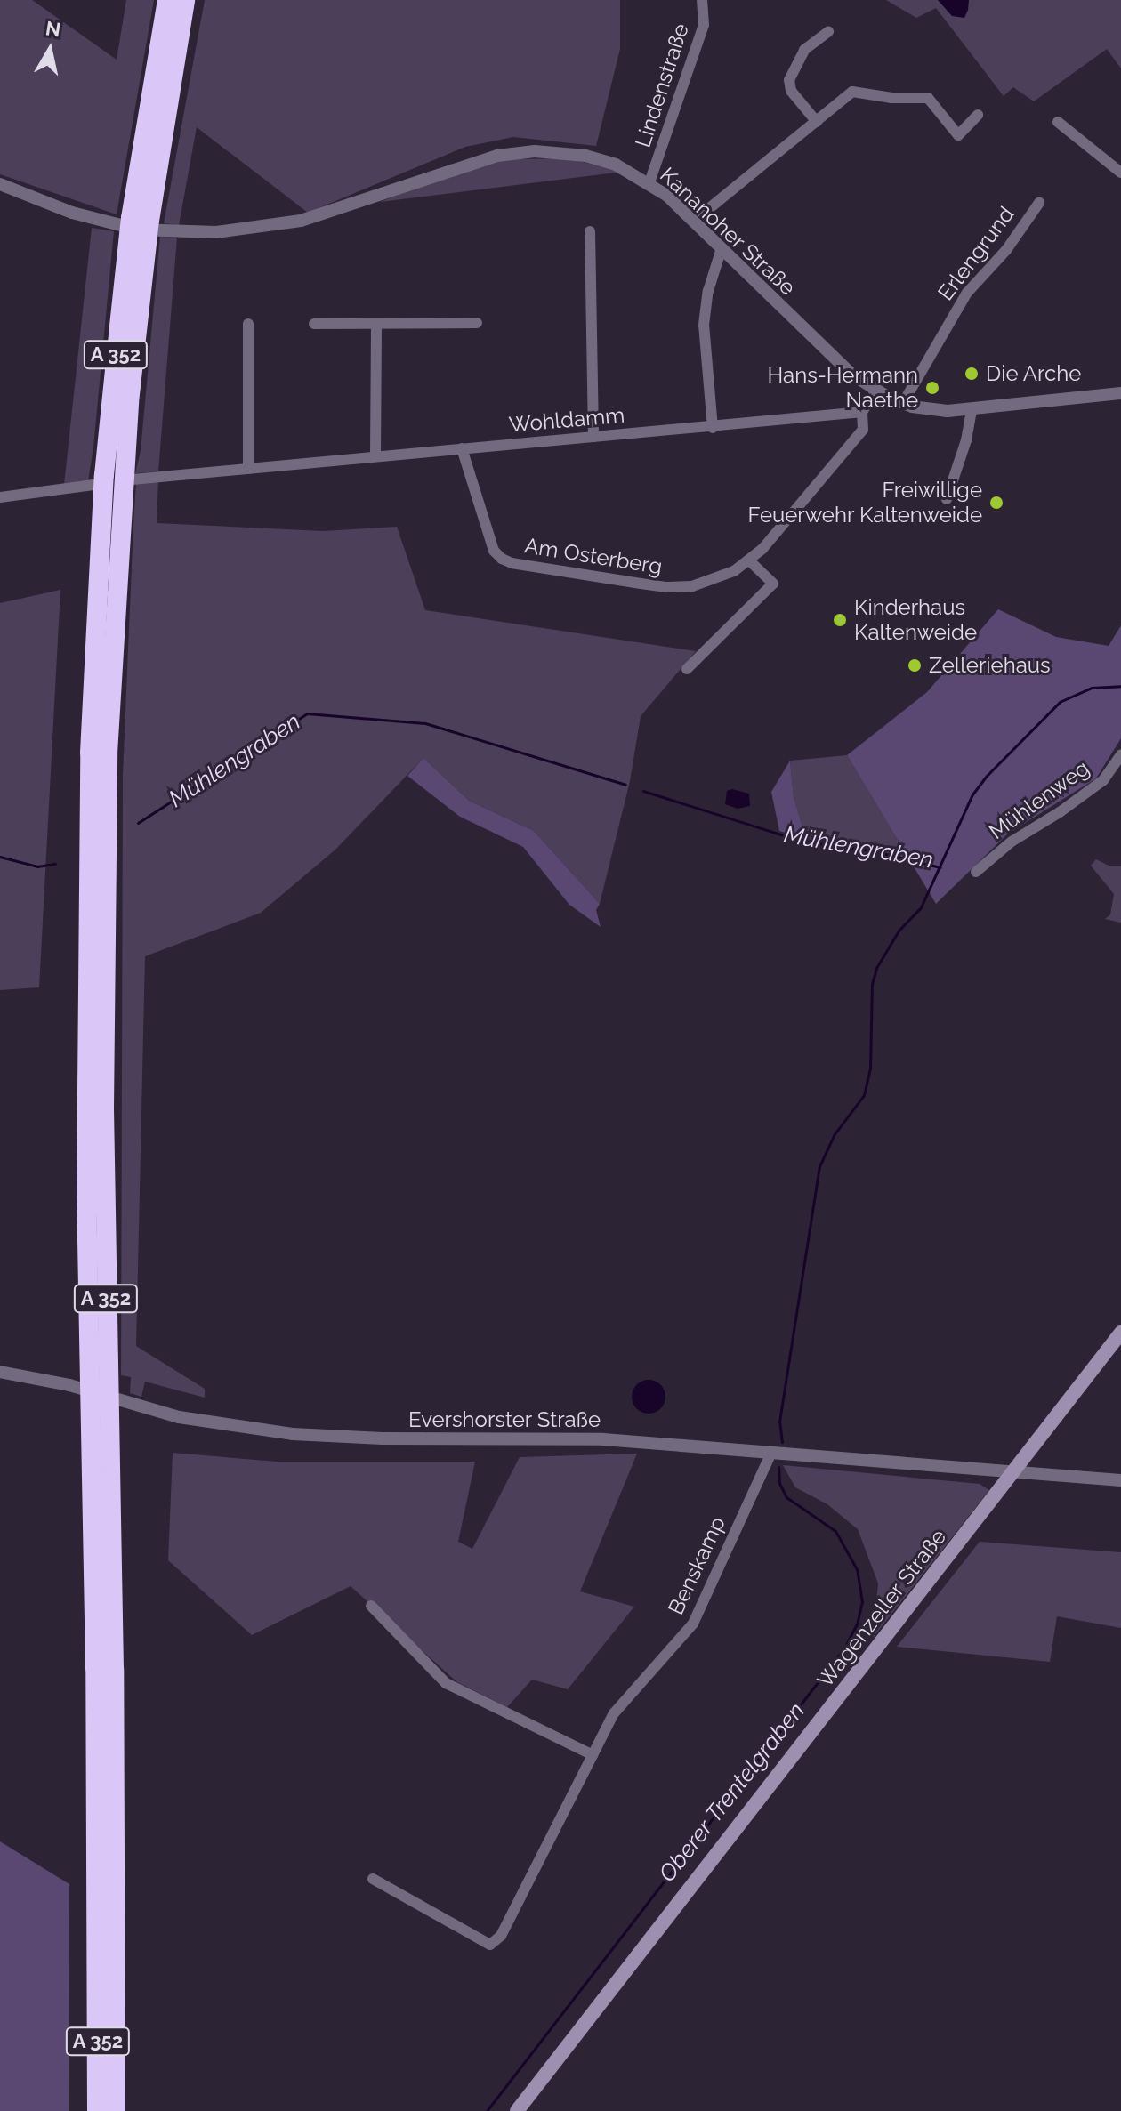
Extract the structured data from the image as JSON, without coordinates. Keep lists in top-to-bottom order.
{
  "streets": {
    "highway": ["A 352"],
    "main road": ["Wagenzeller Straße"],
    "street": [
      "Lindenstraße",
      "Kananoher Straße",
      "Erlengrund",
      "Wohldamm",
      "Am Osterberg",
      "Mühlenweg",
      "Evershorster Straße",
      "Benskamp"
    ]
  },
  "crossings": [
    ["Lindenstraße", "Kananoher Straße"],
    ["Kananoher Straße", "Erlengrund"],
    ["Wohldamm", "Am Osterberg"],
    ["Evershorster Straße", "Benskamp"],
    ["Evershorster Straße", "Wagenzeller Straße"]
  ],
  "water": ["Mühlengraben", "Oberer Trentelgraben"],
  "places": [
    "Die Arche",
    "Hans-Hermann Naethe",
    "Freiwillige Feuerwehr Kaltenweide",
    "Kinderhaus Kaltenweide",
    "Zelleriehaus"
  ],
  "north": "top"
}
